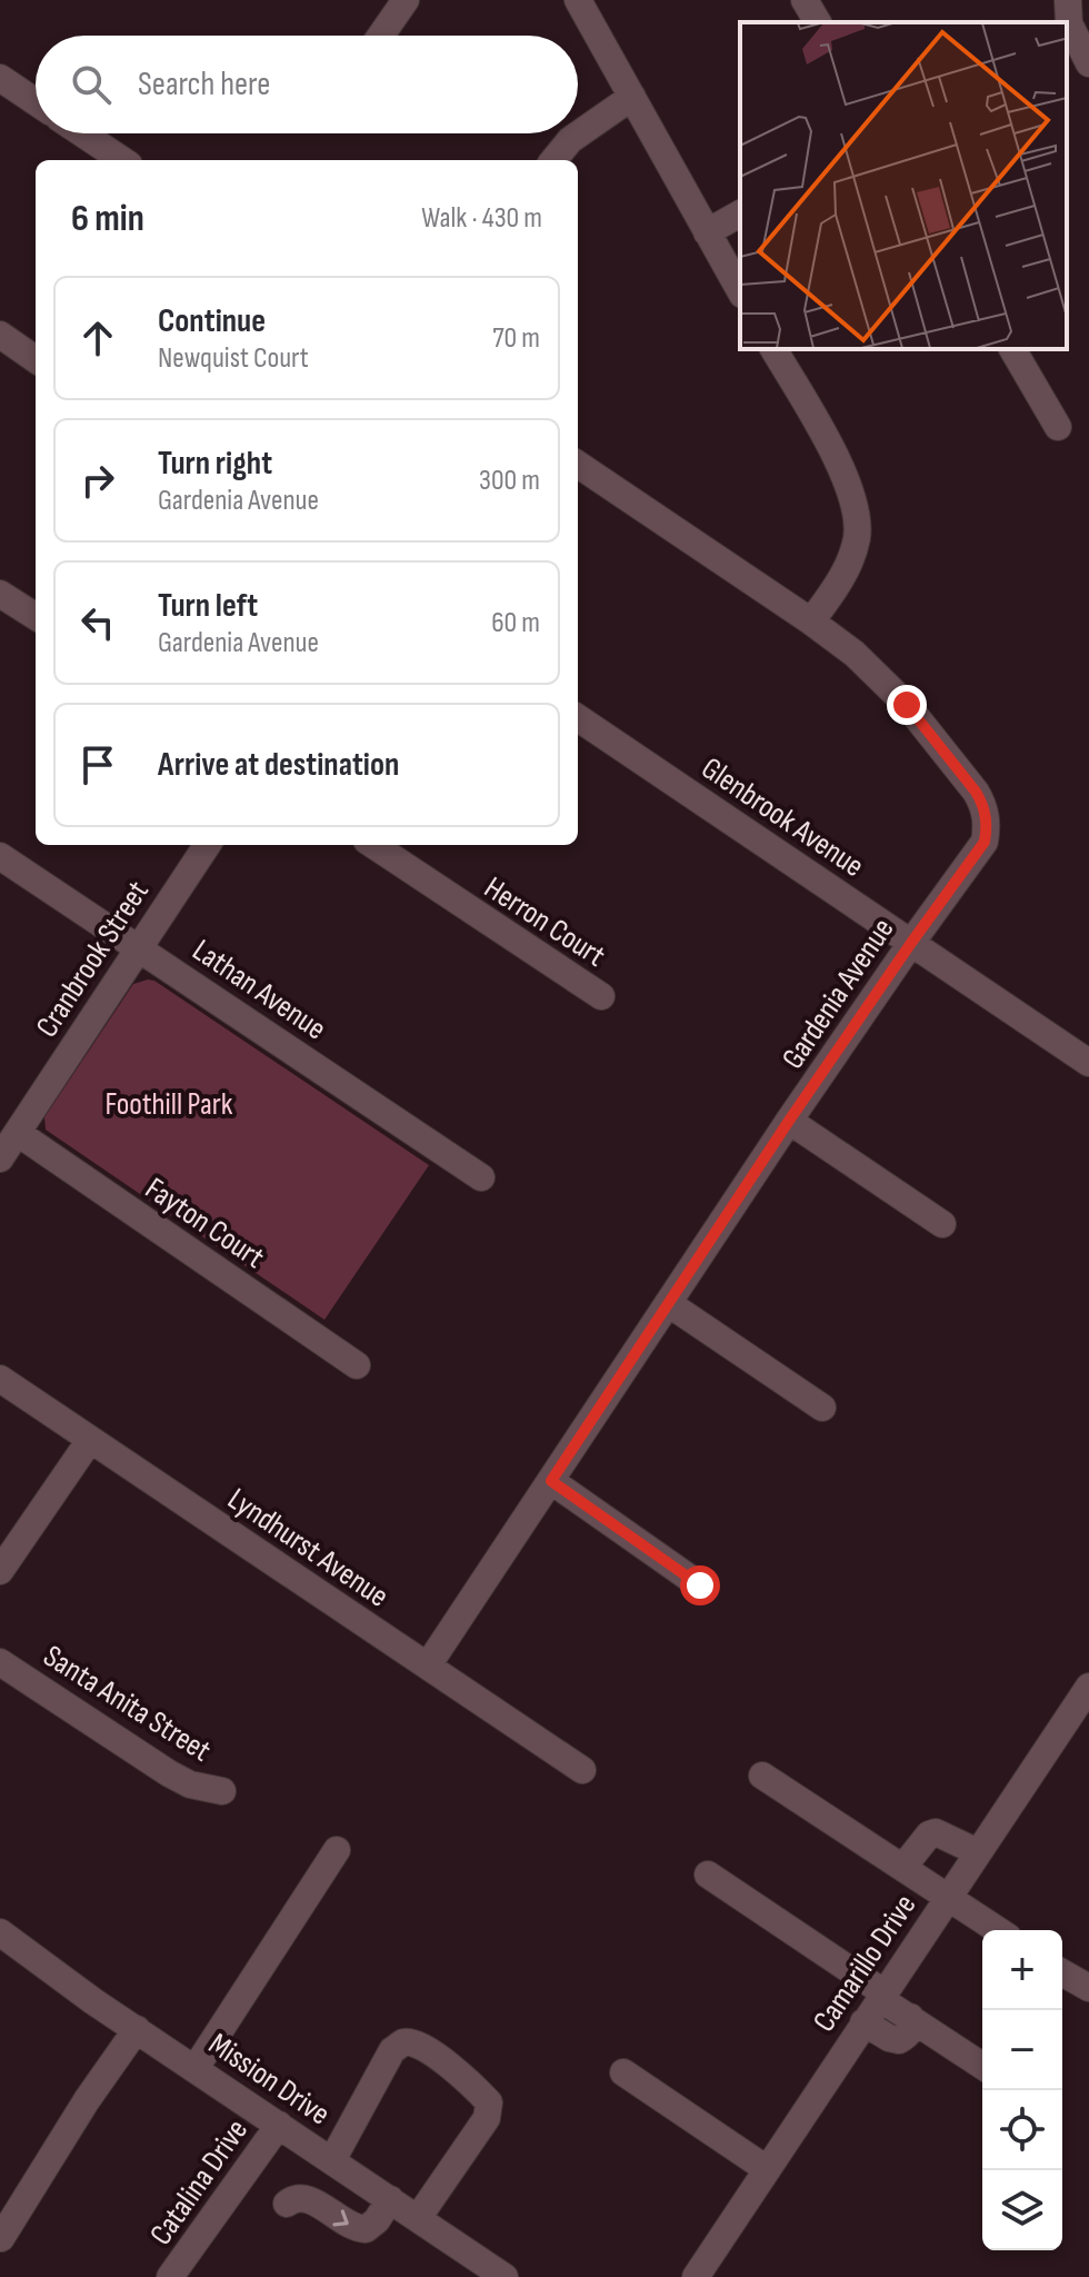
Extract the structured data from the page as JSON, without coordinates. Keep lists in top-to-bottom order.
{
  "streets": {
    "street": [
      "Glenbrook Avenue",
      "Herron Court",
      "Cranbrook Street",
      "Lathan Avenue",
      "Gardenia Avenue",
      "Fayton Court",
      "Lyndhurst Avenue",
      "Santa Anita Street",
      "Camarillo Drive",
      "Mission Drive",
      "Catalina Drive"
    ]
  },
  "crossings": [
    ["Glenbrook Avenue", "Gardenia Avenue"],
    ["Cranbrook Street", "Lathan Avenue"],
    ["Cranbrook Street", "Fayton Court"],
    ["Gardenia Avenue", "Lyndhurst Avenue"],
    ["Mission Drive", "Catalina Drive"]
  ],
  "parks": ["Foothill Park"],
  "page": {
    "search": "Search here",
    "heading": ["6 min", "Walk · 430 m"],
    "list": [
      ["Continue", "Newquist Court", "70 m"],
      ["Turn right", "Gardenia Avenue", "300 m"],
      ["Turn left", "Gardenia Avenue", "60 m"],
      "Arrive at destination"
    ],
    "map_buttons": ["+", "−"]
  }
}
